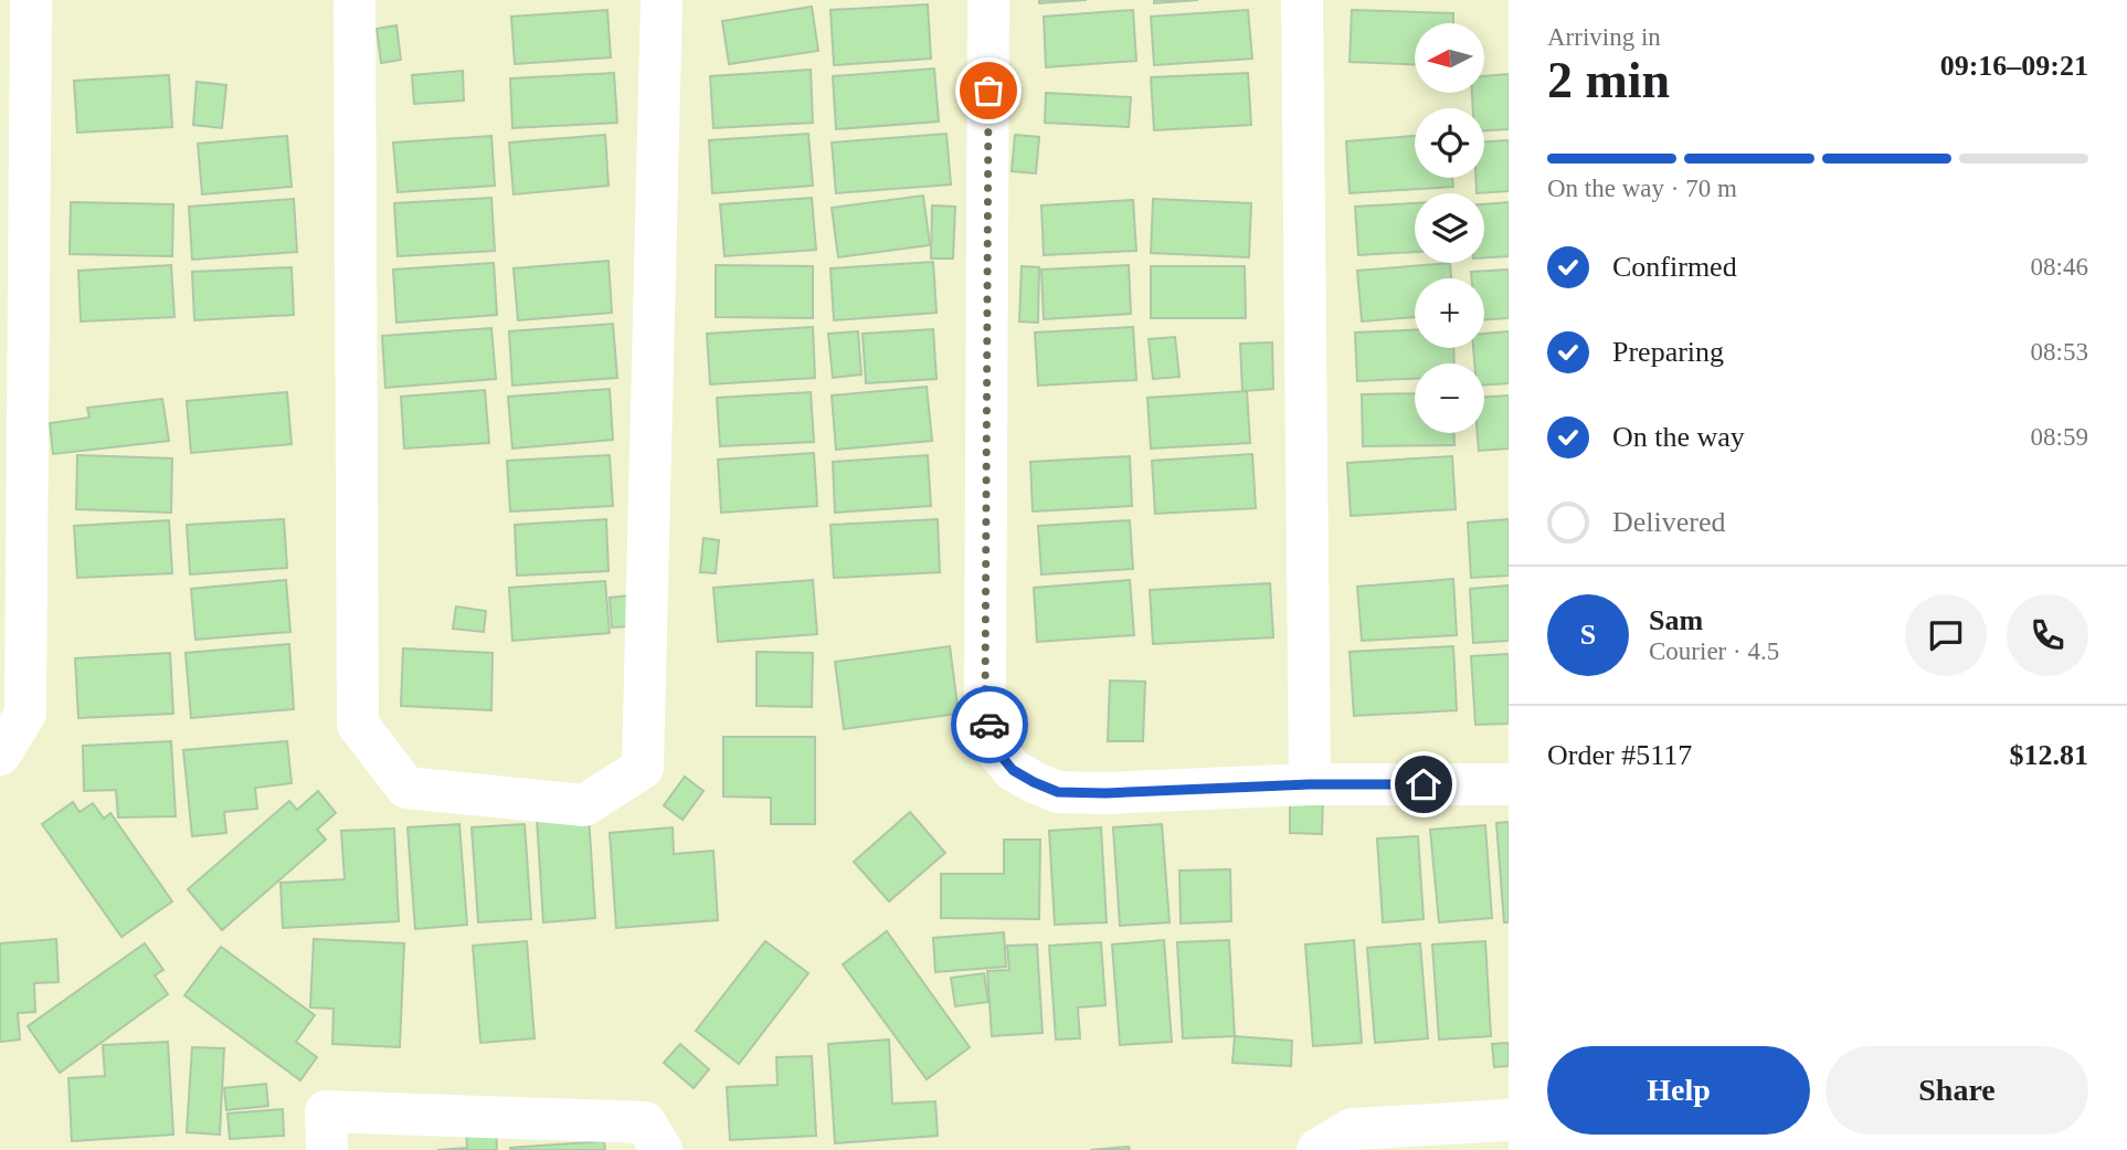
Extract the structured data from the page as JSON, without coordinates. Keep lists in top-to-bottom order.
{
  "north": "left",
  "page": {
    "heading": ["2 min", "Arriving in", "09:16–09:21"],
    "panel": [
      "Sam",
      "Courier · 4.5",
      "Order #5117",
      "$12.81"
    ],
    "map_buttons": ["+", "−"],
    "bar": "On the way · 70 m",
    "list": [
      ["Confirmed", "08:46"],
      ["Preparing", "08:53"],
      ["On the way", "08:59"],
      "Delivered"
    ],
    "round": "S",
    "buttons": ["Help", "Share"]
  }
}
